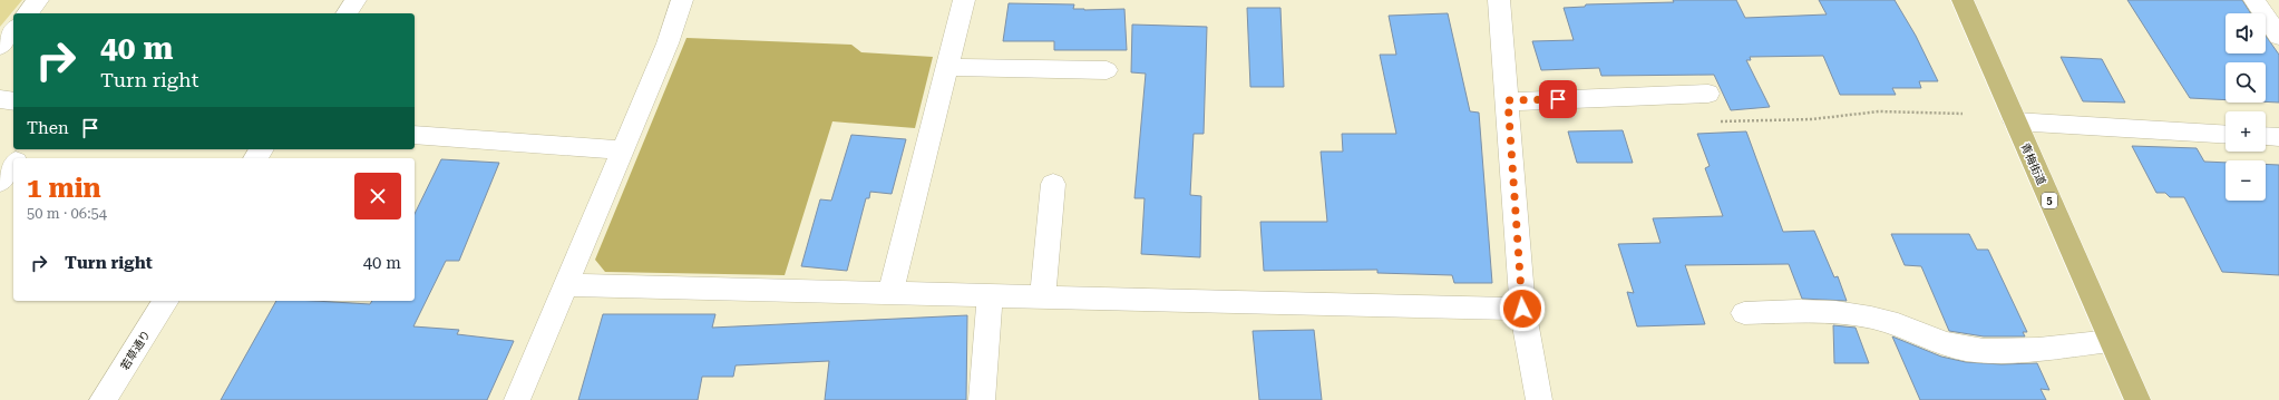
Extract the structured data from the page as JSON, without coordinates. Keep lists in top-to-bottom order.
{
  "streets": {
    "main road": ["青梅街道", "5"],
    "street": ["若草通り"]
  },
  "page": {
    "map_buttons": ["+", "−"],
    "turn": ["40 m", "Turn right"],
    "then": "Then",
    "heading": ["1 min", "50 m · 06:54"],
    "list": [
      {
        "name": "Turn right",
        "value": "40 m"
      }
    ]
  }
}
